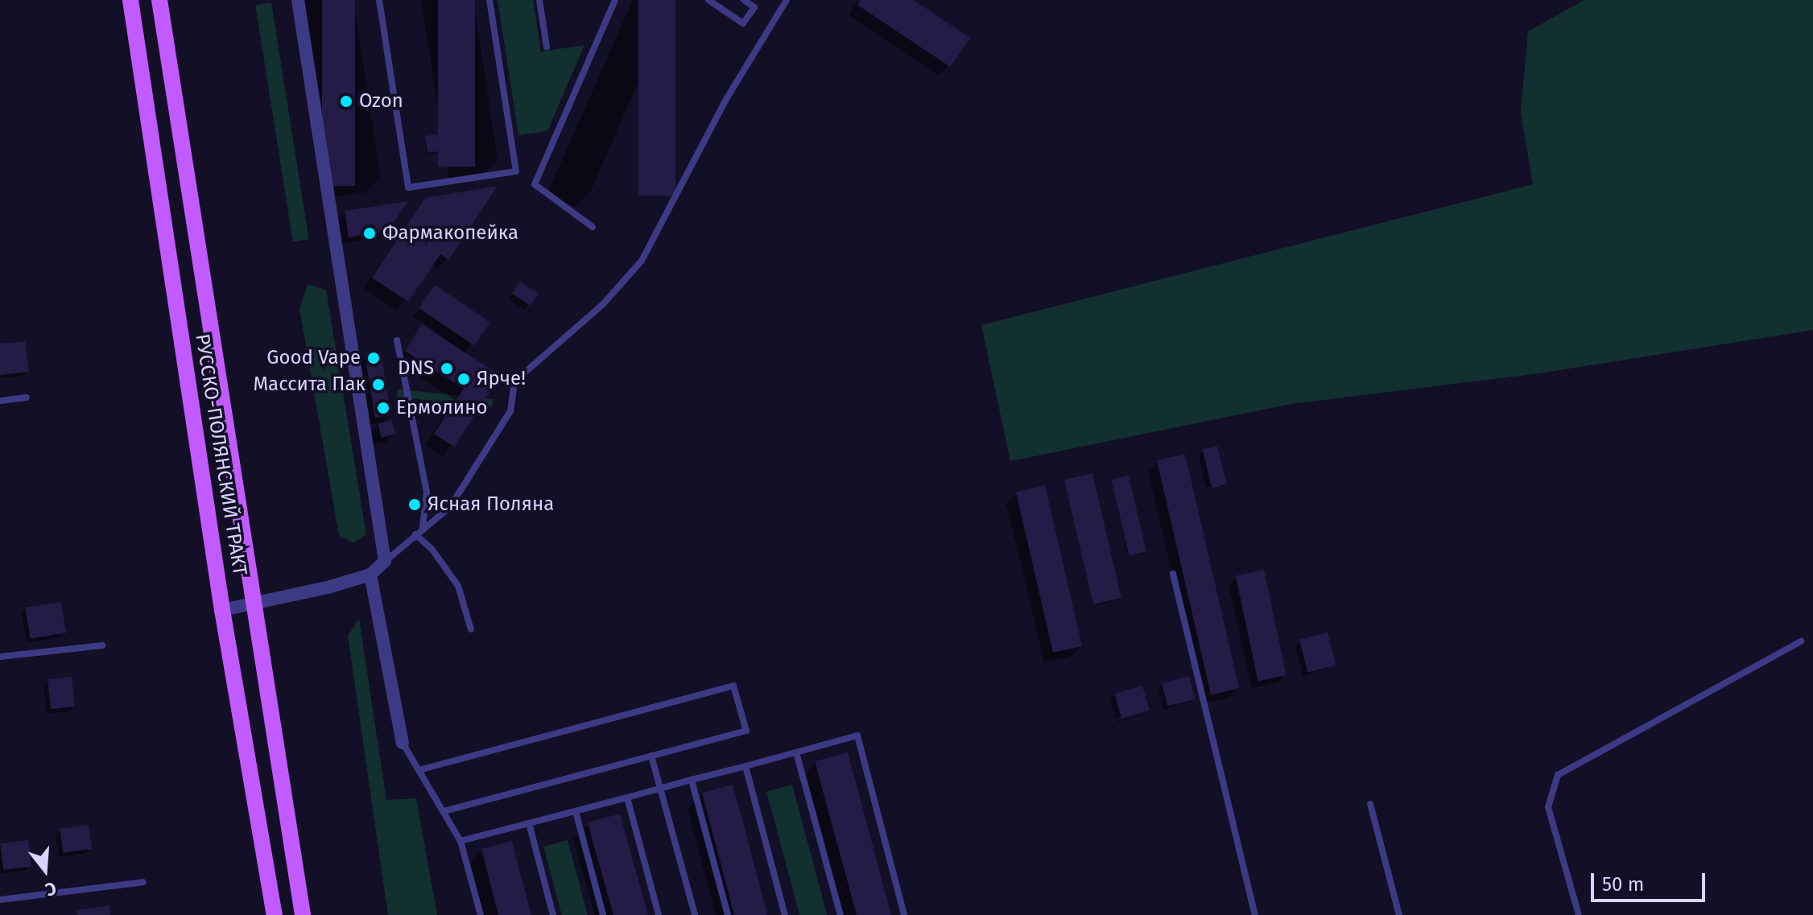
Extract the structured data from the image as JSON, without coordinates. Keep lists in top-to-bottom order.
{
  "streets": {
    "main road": ["РУССКО-ПОЛЯНСКИЙ ТРАКТ"]
  },
  "places": [
    "Ozon",
    "Фармакопейка",
    "Good Vape",
    "DNS",
    "Ярче!",
    "Массита Пак",
    "Ермолино",
    "Ясная Поляна"
  ],
  "scale_bar": "50 m",
  "north": "bottom"
}
